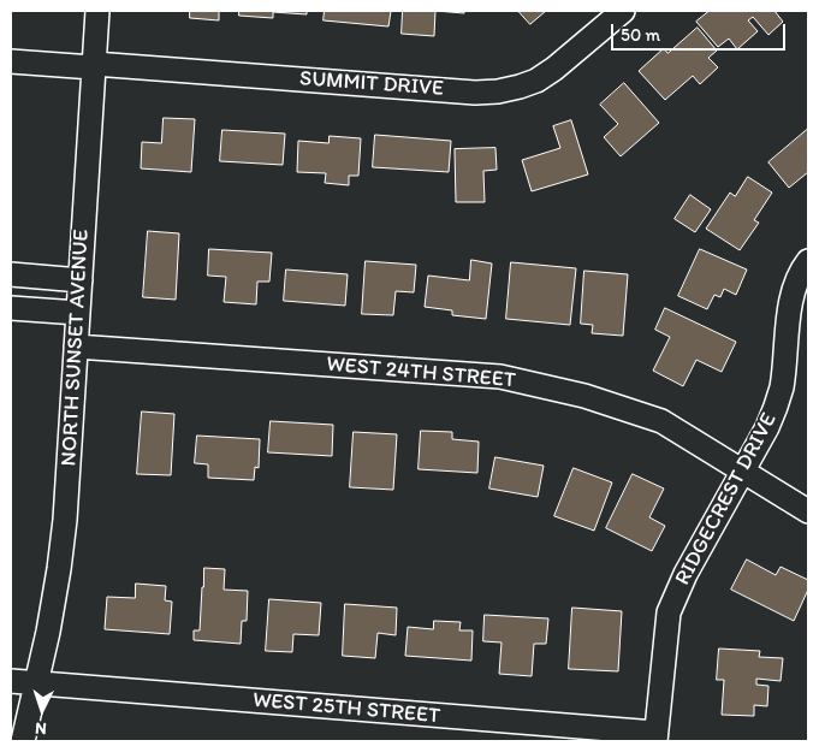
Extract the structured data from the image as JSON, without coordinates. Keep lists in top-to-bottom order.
{
  "streets": {
    "street": [
      "SUMMIT DRIVE",
      "NORTH SUNSET AVENUE",
      "WEST 24TH STREET",
      "RIDGECREST DRIVE",
      "WEST 25TH STREET"
    ]
  },
  "crossings": [
    ["SUMMIT DRIVE", "NORTH SUNSET AVENUE"],
    ["NORTH SUNSET AVENUE", "WEST 24TH STREET"],
    ["NORTH SUNSET AVENUE", "WEST 25TH STREET"],
    ["WEST 24TH STREET", "RIDGECREST DRIVE"],
    ["RIDGECREST DRIVE", "WEST 25TH STREET"]
  ],
  "scale_bar": "50 m",
  "north": "bottom"
}
